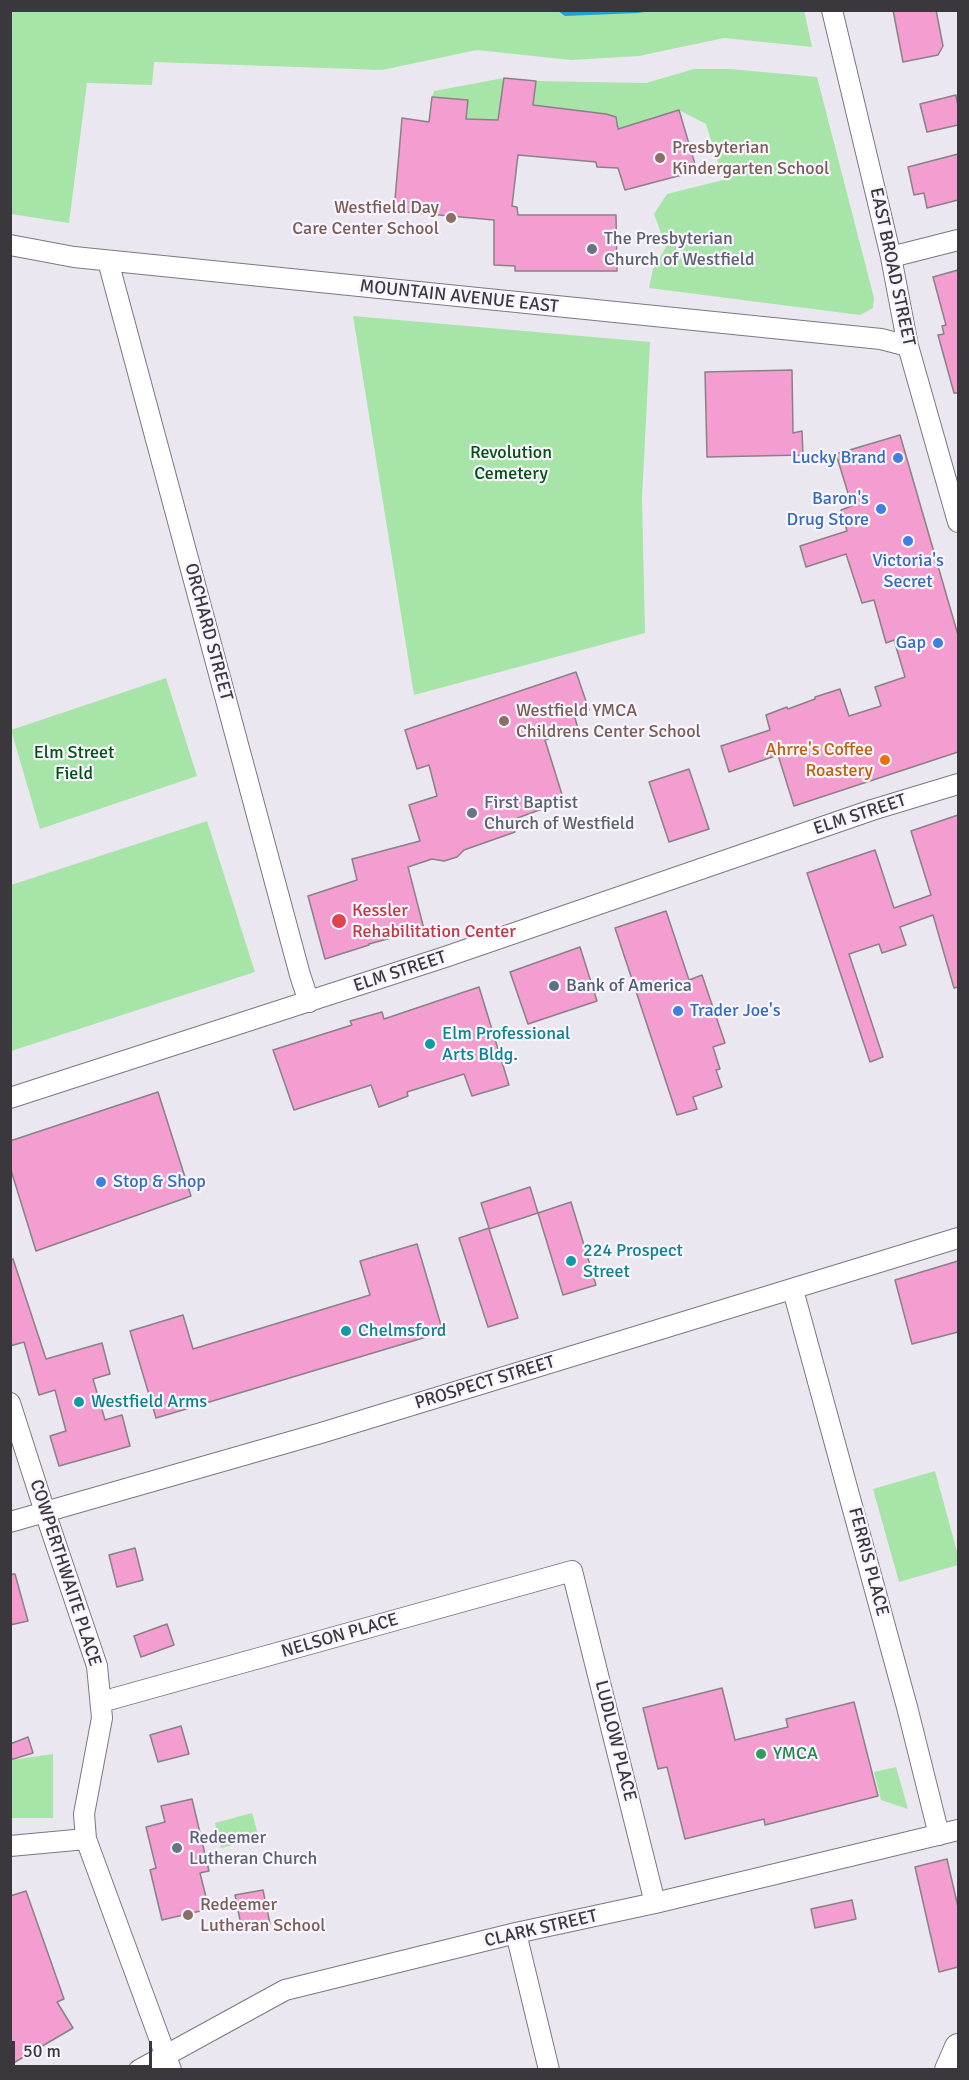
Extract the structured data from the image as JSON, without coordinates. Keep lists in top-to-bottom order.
{
  "streets": {
    "street": [
      "EAST BROAD STREET",
      "MOUNTAIN AVENUE EAST",
      "ORCHARD STREET",
      "ELM STREET",
      "PROSPECT STREET",
      "FERRIS PLACE",
      "COWPERTHWAITE PLACE",
      "NELSON PLACE",
      "LUDLOW PLACE",
      "CLARK STREET"
    ]
  },
  "crossings": [
    ["EAST BROAD STREET", "MOUNTAIN AVENUE EAST"],
    ["MOUNTAIN AVENUE EAST", "ORCHARD STREET"],
    ["ORCHARD STREET", "ELM STREET"],
    ["PROSPECT STREET", "FERRIS PLACE"],
    ["PROSPECT STREET", "COWPERTHWAITE PLACE"],
    ["FERRIS PLACE", "CLARK STREET"],
    ["COWPERTHWAITE PLACE", "NELSON PLACE"],
    ["COWPERTHWAITE PLACE", "CLARK STREET"],
    ["NELSON PLACE", "LUDLOW PLACE"],
    ["LUDLOW PLACE", "CLARK STREET"]
  ],
  "parks": ["Revolution Cemetery", "Elm Street Field"],
  "places": [
    "Presbyterian Kindergarten School",
    "Westfield Day Care Center School",
    "The Presbyterian Church of Westfield",
    "Lucky Brand",
    "Baron's Drug Store",
    "Victoria's Secret",
    "Gap",
    "Westfield YMCA Childrens Center School",
    "Ahrre's Coffee Roastery",
    "First Baptist Church of Westfield",
    "Kessler Rehabilitation Center",
    "Bank of America",
    "Trader Joe's",
    "Elm Professional Arts Bldg.",
    "Stop & Shop",
    "224 Prospect Street",
    "Chelmsford",
    "Westfield Arms",
    "YMCA",
    "Redeemer Lutheran Church",
    "Redeemer Lutheran School"
  ],
  "scale_bar": "50 m"
}
